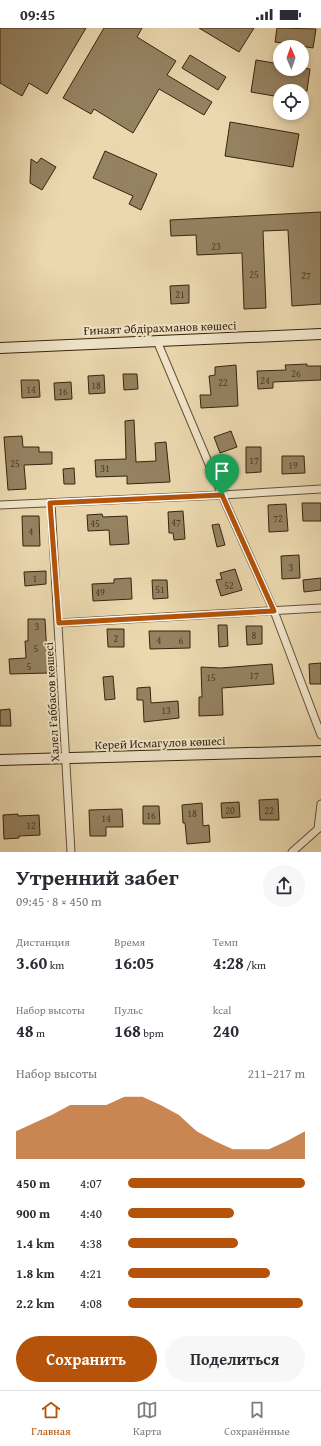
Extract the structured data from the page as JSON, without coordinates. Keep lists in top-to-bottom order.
{
  "streets": {
    "street": ["Ғинаят Әбдірахманов көшесі", "Халел Ғаббасов көшесі", "Керей Исмагулов көшесі"]
  },
  "crossings": [
    ["Халел Ғаббасов көшесі", "Керей Исмагулов көшесі"]
  ],
  "house_numbers": [
    "23",
    "25",
    "27",
    "21",
    "26",
    "24",
    "22",
    "18",
    "14",
    "16",
    "17",
    "25",
    "19",
    "31",
    "72",
    "47",
    "45",
    "4",
    "3",
    "1",
    "52",
    "51",
    "49",
    "3",
    "8",
    "2",
    "4",
    "6",
    "5",
    "5",
    "17",
    "15",
    "13",
    "20",
    "22",
    "18",
    "16",
    "14",
    "12"
  ],
  "north": "top",
  "page": {
    "status": "09:45",
    "heading": ["Утренний забег", "09:45 · 8 × 450 m"],
    "stats": [
      ["Дистанция", "3.60 km"],
      ["Время", "16:05"],
      ["Темп", "4:28 /km"],
      ["Набор высоты", "48 m"],
      ["Пульс", "168 bpm"],
      ["kcal", "240"]
    ],
    "chart": ["Набор высоты", "211–217 m"],
    "list": [
      {
        "name": "450 m",
        "note": "4:07"
      },
      {
        "name": "900 m",
        "note": "4:40"
      },
      {
        "name": "1.4 km",
        "note": "4:38"
      },
      {
        "name": "1.8 km",
        "note": "4:21"
      },
      {
        "name": "2.2 km",
        "note": "4:08"
      }
    ],
    "buttons": ["Сохранить", "Поделиться"],
    "tabs": ["Главная", "Карта", "Сохранённые"]
  }
}
